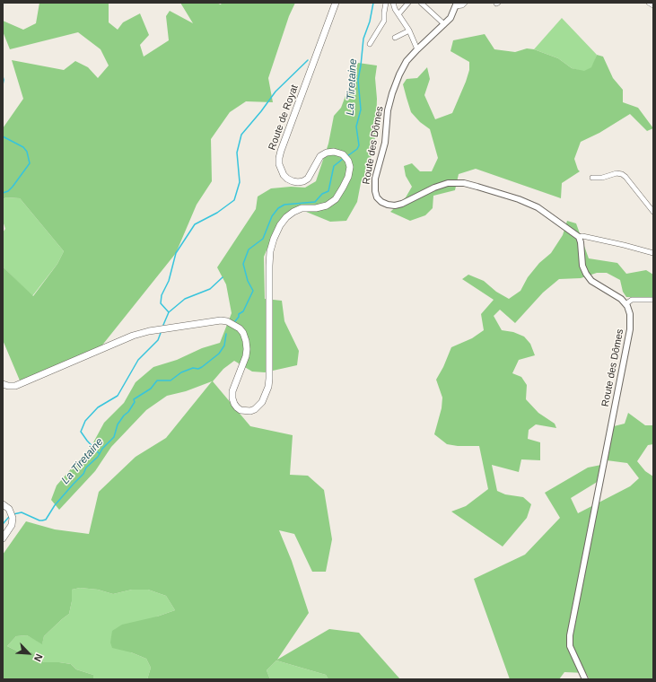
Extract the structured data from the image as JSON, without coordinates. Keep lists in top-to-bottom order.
{
  "streets": {
    "main road": ["Route de Royat"],
    "street": ["Route des Dômes"]
  },
  "water": ["La Tiretaine"],
  "north": "bottom right"
}
